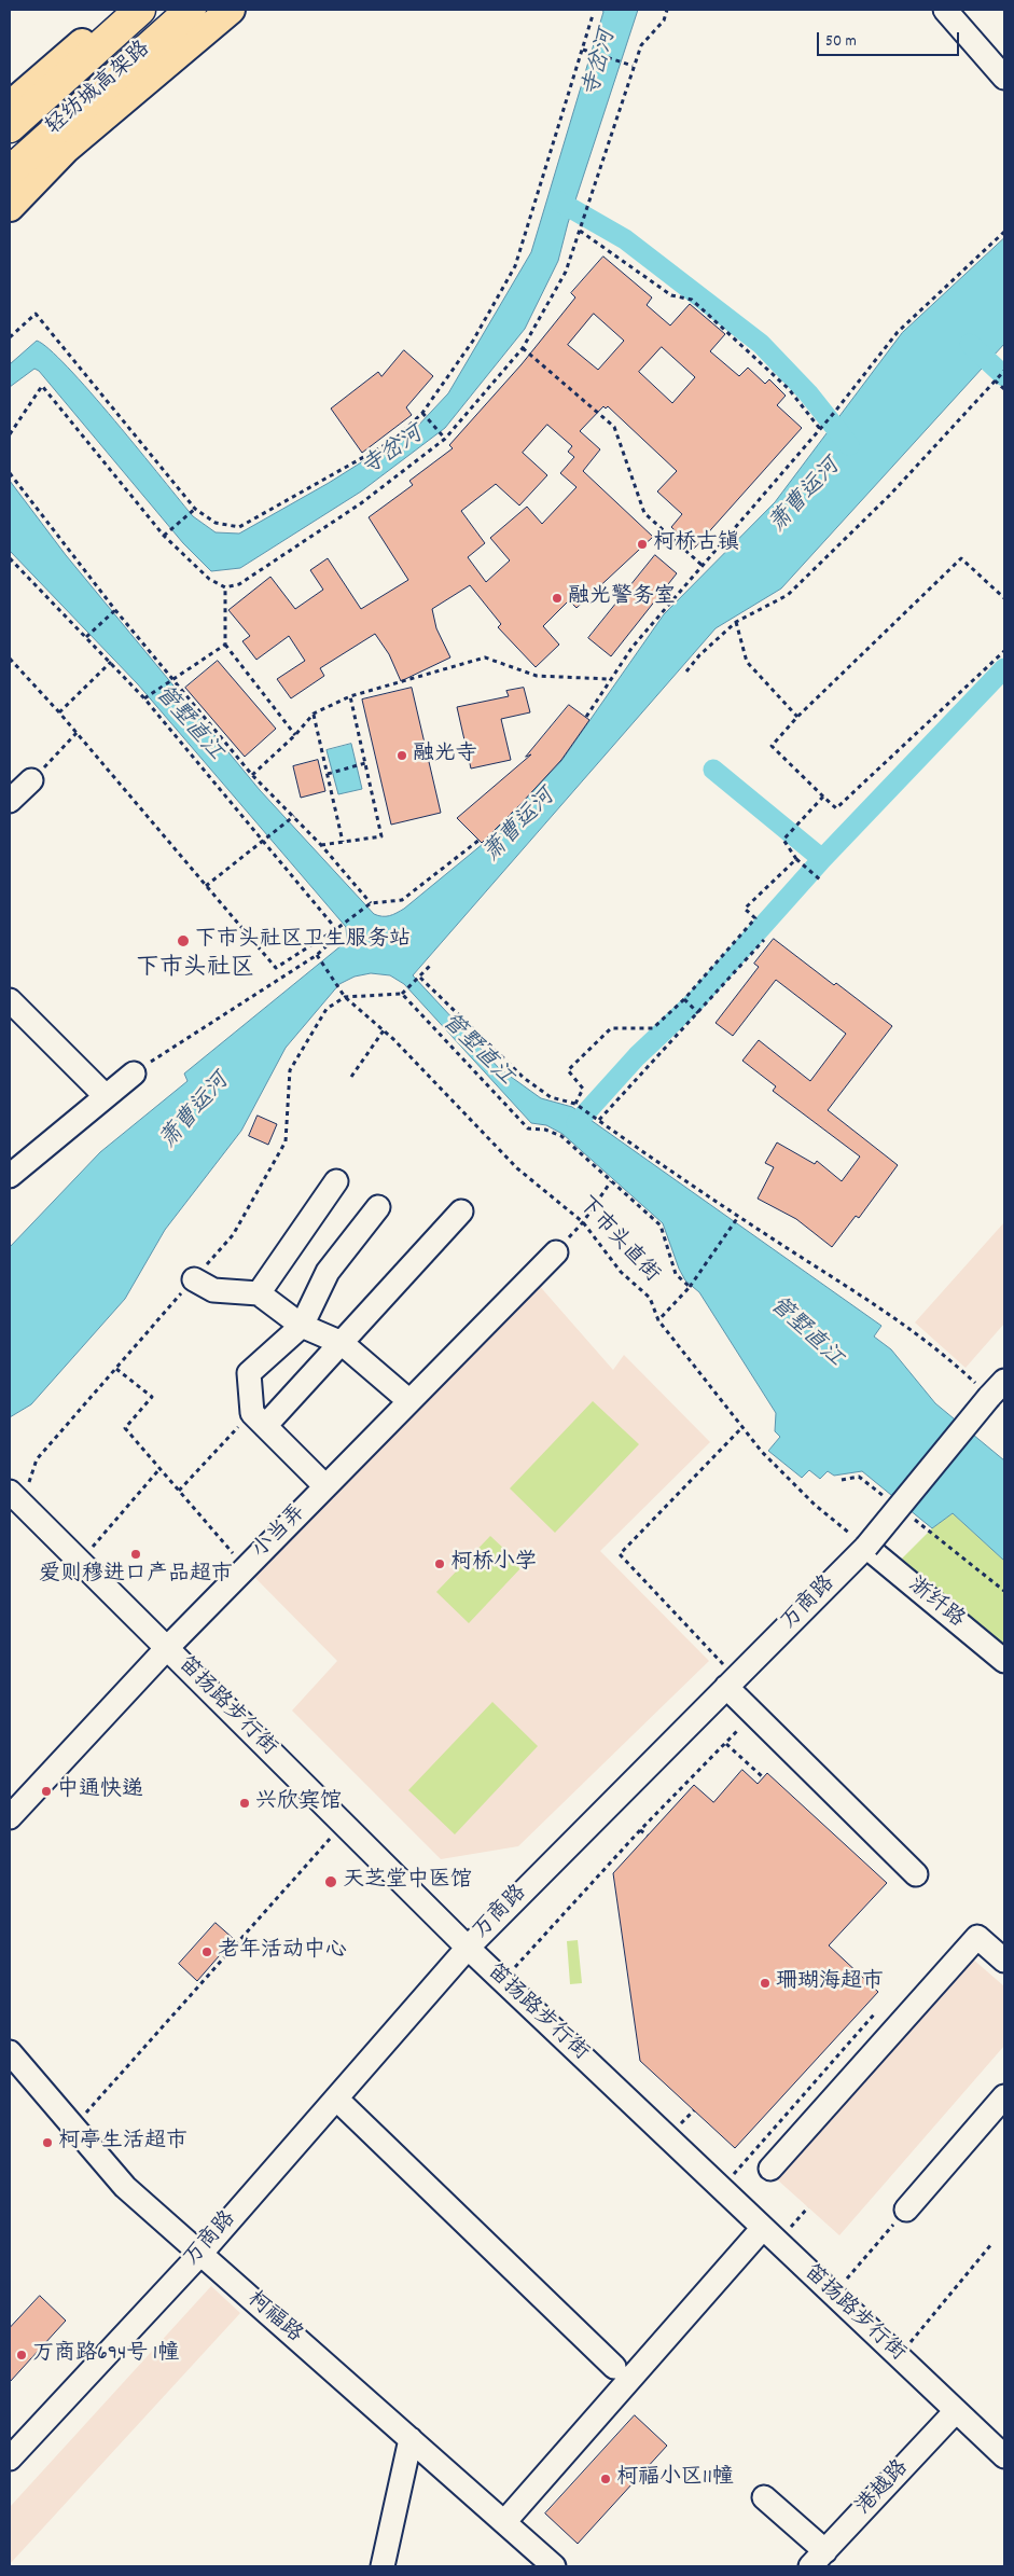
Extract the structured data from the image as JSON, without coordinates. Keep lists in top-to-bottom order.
{
  "streets": {
    "highway": ["轻纺城高架路"],
    "street": [
      "小当弄",
      "万商路",
      "浙纤路",
      "笛扬路步行街",
      "柯福路",
      "港越路"
    ],
    "path": ["下市头直街"]
  },
  "crossings": [
    ["下市头直街", "万商路"],
    ["下市头直街", "浙纤路"],
    ["小当弄", "笛扬路步行街"],
    ["万商路", "浙纤路"],
    ["万商路", "笛扬路步行街"],
    ["万商路", "柯福路"],
    ["笛扬路步行街", "港越路"]
  ],
  "districts": ["下市头社区"],
  "water": ["寺岔河", "萧曹运河", "管墅直江"],
  "places": [
    "柯桥古镇",
    "融光警务室",
    "融光寺",
    "下市头社区卫生服务站",
    "爱则穆进口产品超市",
    "柯桥小学",
    "中通快递",
    "兴欣宾馆",
    "天芝堂中医馆",
    "老年活动中心",
    "珊瑚海超市",
    "柯亭生活超市",
    "万商路694号 1幢",
    "柯福小区11幢"
  ],
  "scale_bar": "50 m"
}
